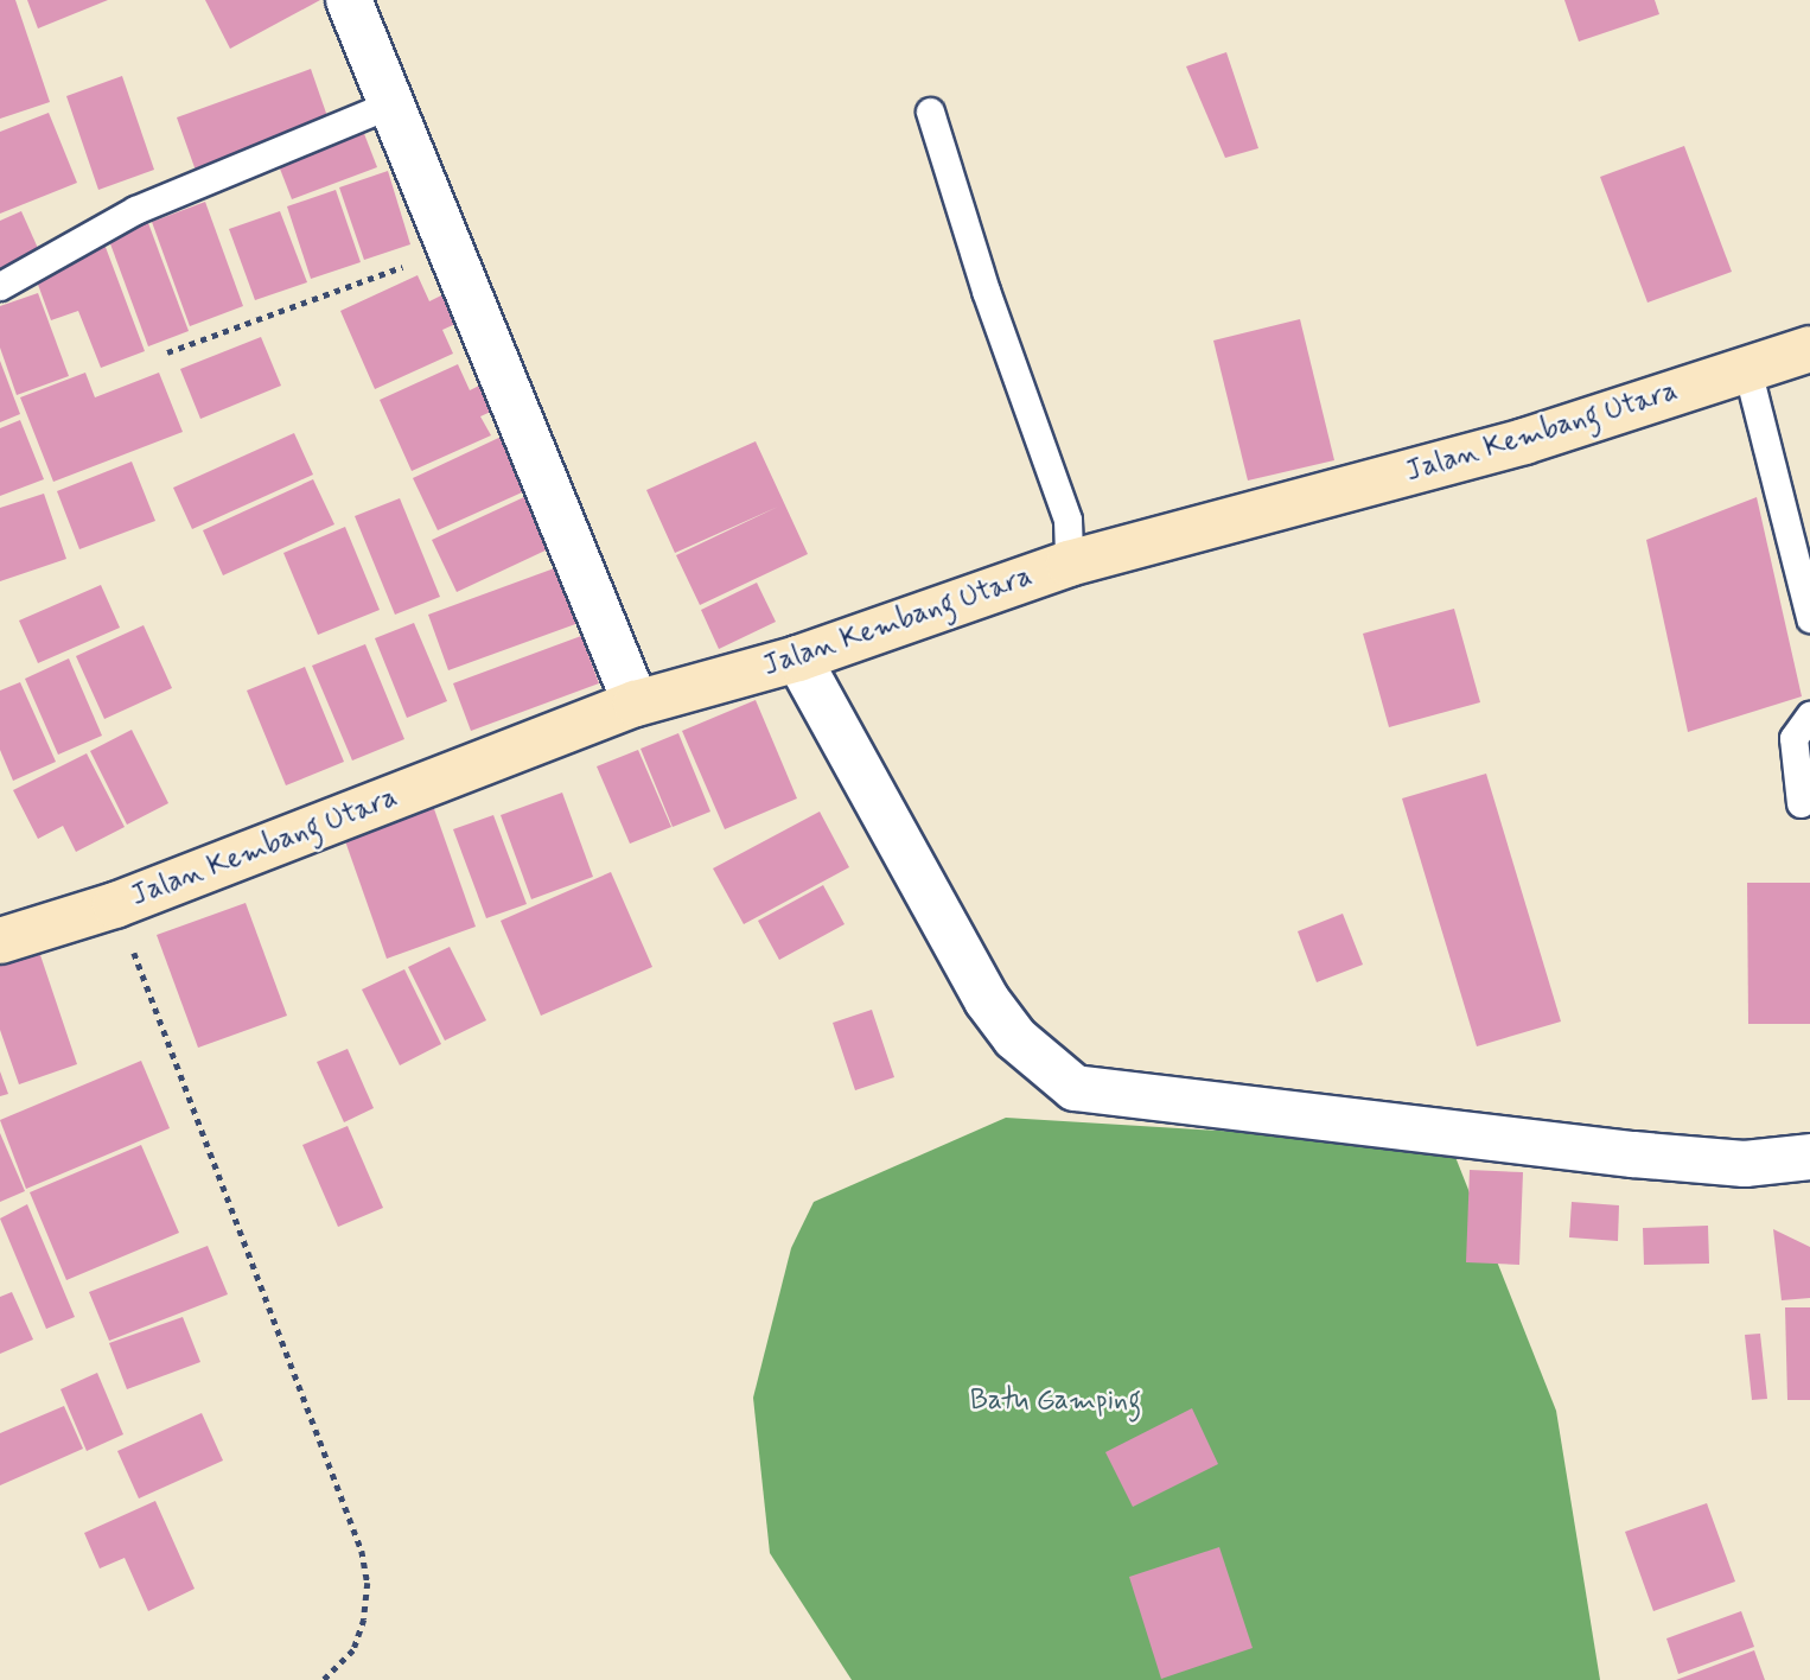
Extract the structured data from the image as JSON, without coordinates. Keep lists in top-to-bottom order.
{
  "streets": {
    "street": ["Jalan Kembang Utara"]
  },
  "parks": ["Batu Gamping"]
}
